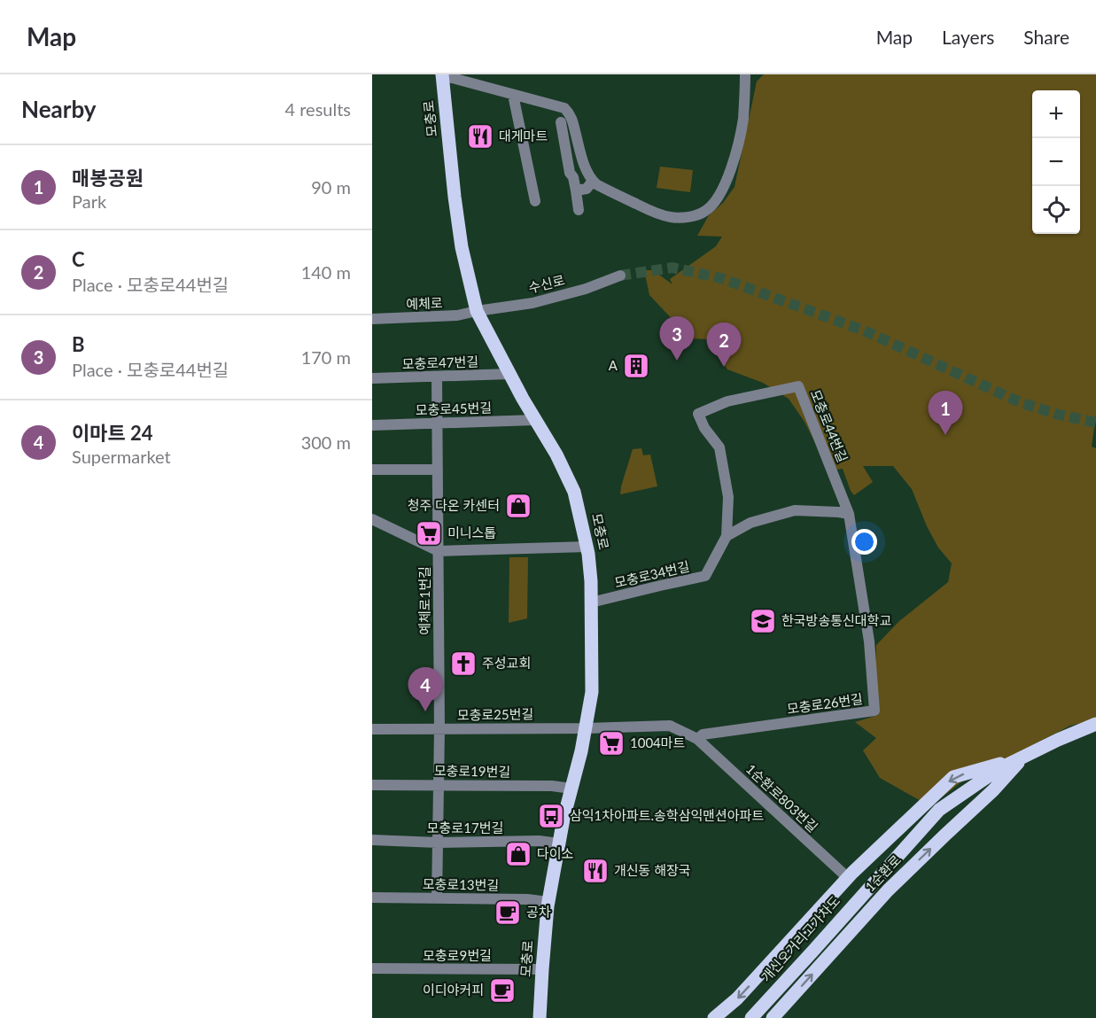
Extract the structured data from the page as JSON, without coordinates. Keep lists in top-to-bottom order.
{
  "streets": {
    "main road": ["모충로", "1순환로", "개신오거리고가차도"],
    "street": [
      "수신로",
      "예체로",
      "모충로47번길",
      "모충로45번길",
      "모충로44번길",
      "모충로34번길",
      "예체로1번길",
      "모충로26번길",
      "모충로25번길",
      "모충로19번길",
      "1순환로803번길",
      "모충로17번길",
      "모충로13번길",
      "모충로9번길"
    ]
  },
  "crossings": [
    ["모충로", "수신로"],
    ["모충로", "예체로"],
    ["모충로", "모충로47번길"],
    ["모충로", "모충로45번길"],
    ["모충로", "모충로34번길"],
    ["모충로", "모충로25번길"],
    ["모충로", "모충로19번길"],
    ["모충로", "모충로17번길"],
    ["모충로", "모충로13번길"],
    ["모충로", "모충로9번길"],
    ["수신로", "예체로"],
    ["모충로47번길", "예체로1번길"],
    ["모충로45번길", "예체로1번길"],
    ["모충로44번길", "모충로34번길"],
    ["모충로44번길", "모충로26번길"],
    ["예체로1번길", "모충로25번길"],
    ["예체로1번길", "모충로19번길"],
    ["예체로1번길", "모충로17번길"],
    ["예체로1번길", "모충로13번길"],
    ["모충로26번길", "1순환로803번길"],
    ["1순환로", "개신오거리고가차도"]
  ],
  "places": {
    "restaurant": ["대게마트", "개신동 해장국"],
    "building": ["A"],
    "shop": ["청주 다온 카센터", "다이소"],
    "supermarket": ["미니스톱", "1004마트"],
    "school or university": ["한국방송통신대학교"],
    "church": ["주성교회"],
    "bus stop": ["삼익1차아파트.송학삼익맨션아파트"],
    "cafe": ["공차", "이디야커피"]
  },
  "page": {
    "header": "Map",
    "nav": ["Map", "Layers", "Share"],
    "heading": ["Nearby", "4 results"],
    "map_buttons": ["+", "−"],
    "list": [
      {
        "mark": "1",
        "name": "매봉공원",
        "note": "Park",
        "value": "90 m"
      },
      {
        "mark": "2",
        "name": "C",
        "note": "Place · 모충로44번길",
        "value": "140 m"
      },
      {
        "mark": "3",
        "name": "B",
        "note": "Place · 모충로44번길",
        "value": "170 m"
      },
      {
        "mark": "4",
        "name": "이마트 24",
        "note": "Supermarket",
        "value": "300 m"
      }
    ],
    "pins": [
      "3",
      "2",
      "1",
      "4"
    ]
  }
}
